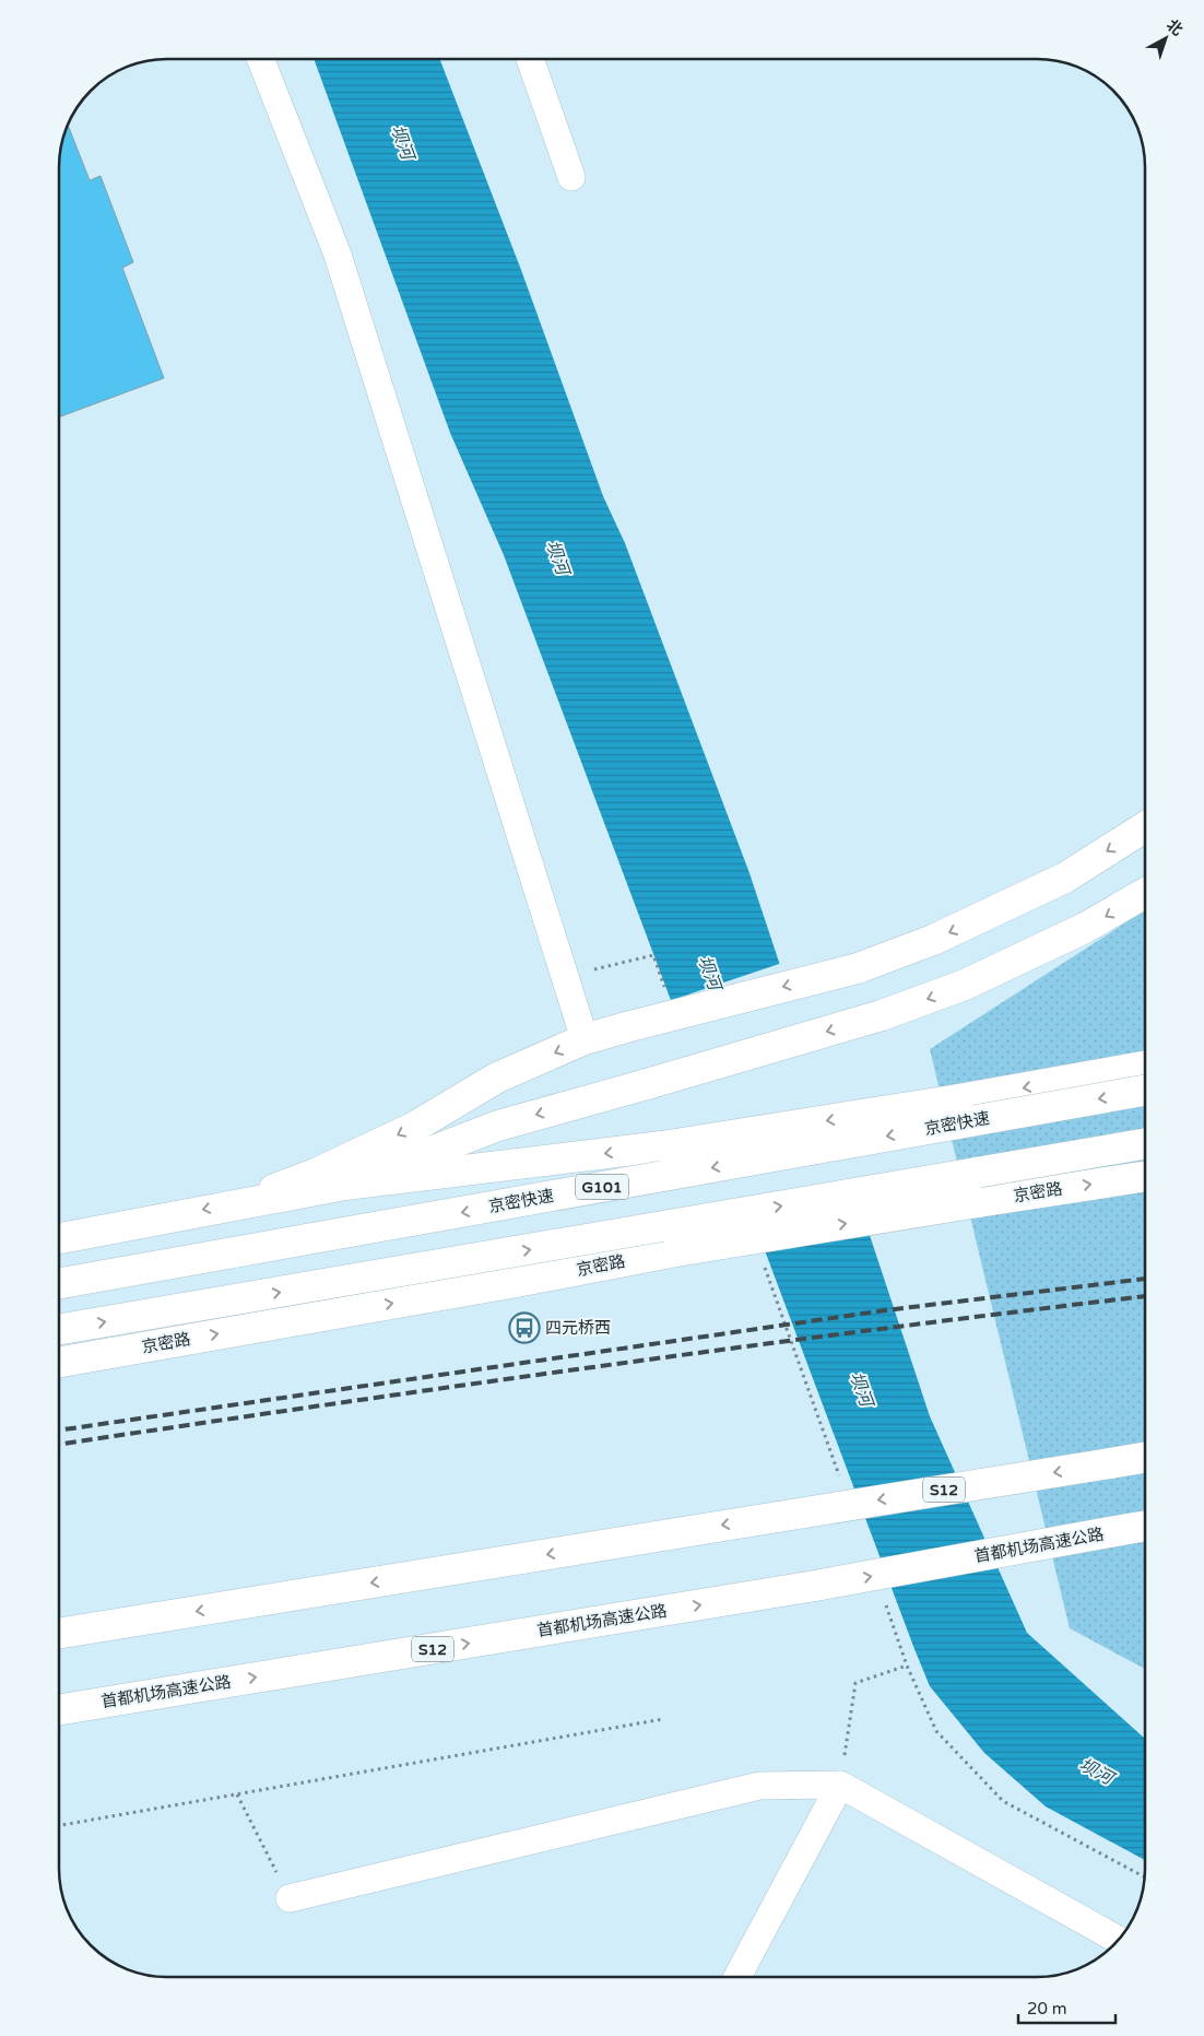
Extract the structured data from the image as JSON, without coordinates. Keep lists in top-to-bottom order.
{
  "streets": {
    "main road": [
      "京密快速",
      "G101",
      "京密路",
      "S12",
      "首都机场高速公路"
    ]
  },
  "water": ["坝河"],
  "places": {
    "bus stop": ["四元桥西"]
  },
  "scale_bar": "20 m",
  "north": "top right"
}
